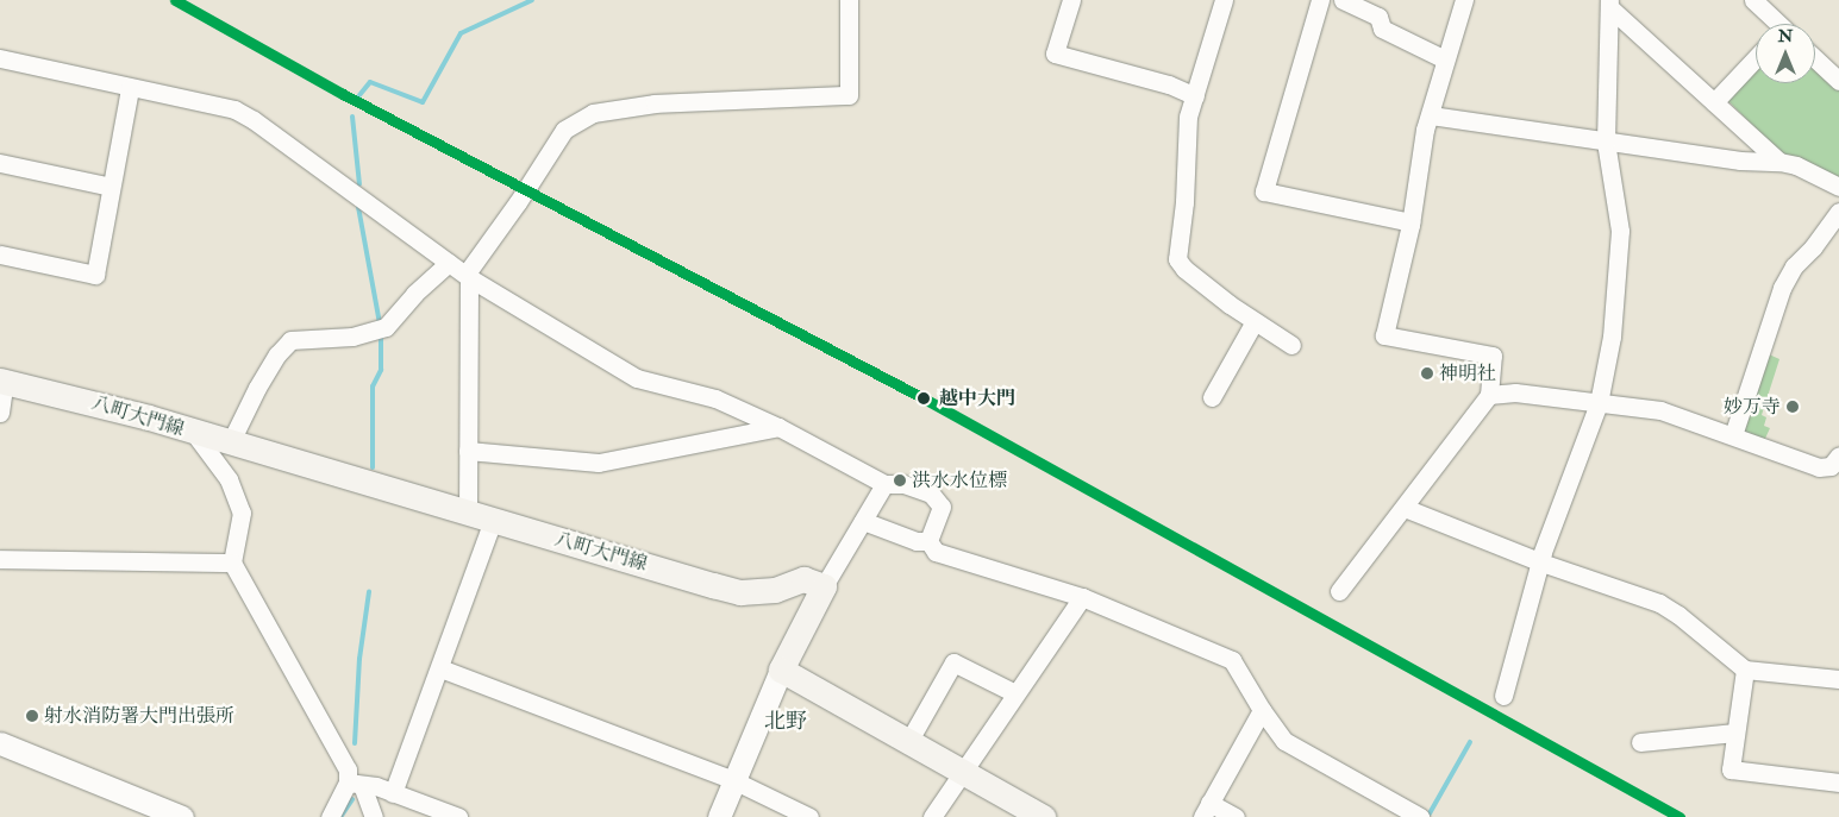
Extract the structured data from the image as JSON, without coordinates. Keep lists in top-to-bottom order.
{
  "streets": {
    "main road": ["八町大門線"]
  },
  "districts": ["北野"],
  "places": [
    "神明社",
    "越中大門",
    "妙万寺",
    "洪水水位標",
    "射水消防署大門出張所"
  ],
  "north": "top"
}
